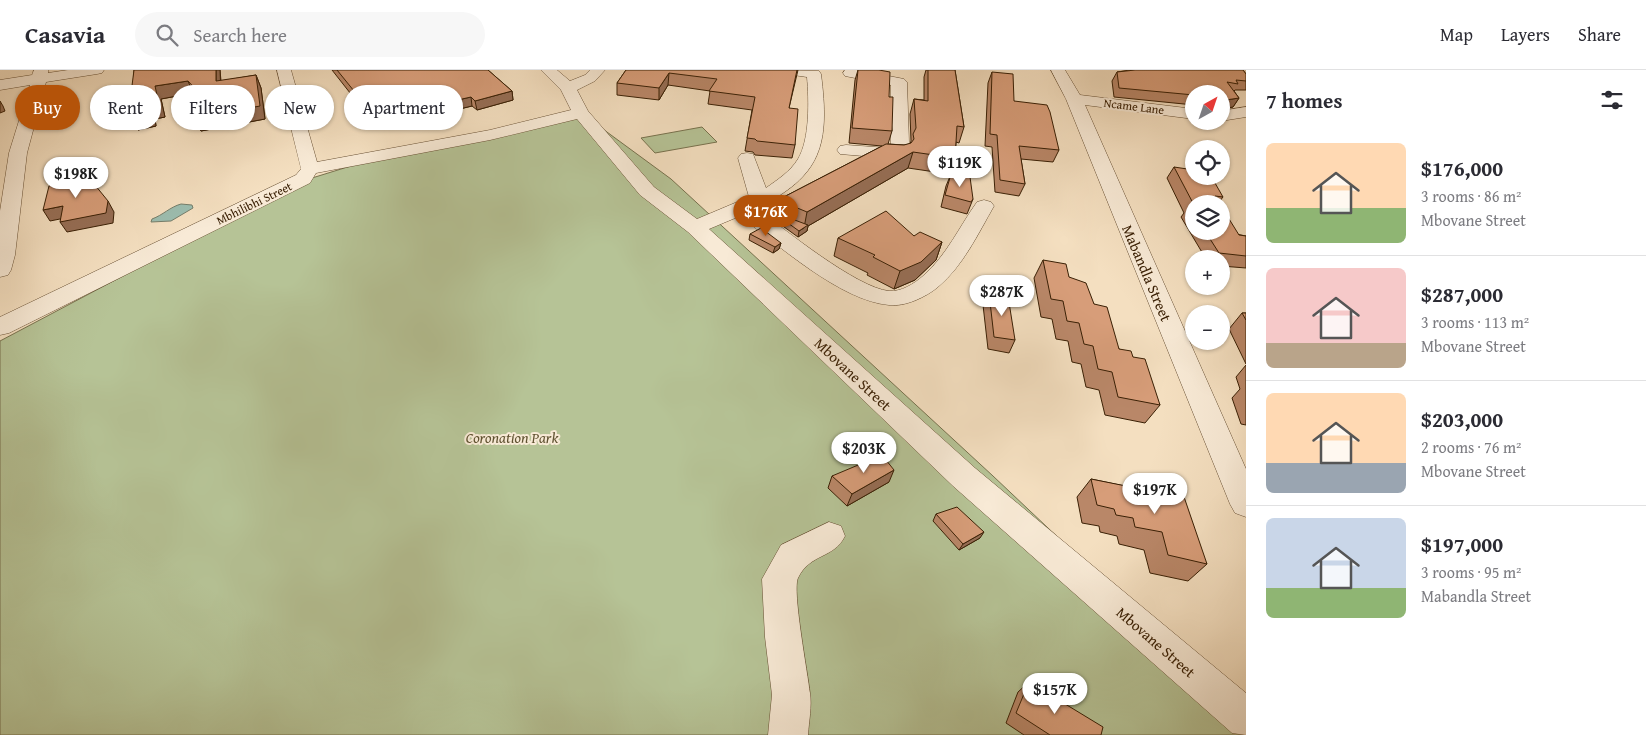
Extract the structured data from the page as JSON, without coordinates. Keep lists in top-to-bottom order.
{
  "streets": {
    "street": [
      "Ncame Lane",
      "Mbhilibhi Street",
      "Mabandla Street",
      "Mbovane Street"
    ]
  },
  "crossings": [
    ["Ncame Lane", "Mabandla Street"],
    ["Mbhilibhi Street", "Mbovane Street"]
  ],
  "parks": ["Coronation Park"],
  "north": "top right",
  "page": {
    "header": "Casavia",
    "search": "Search here",
    "nav": ["Map", "Layers", "Share"],
    "heading": "7 homes",
    "map_buttons": ["+", "−"],
    "chip": [
      "Buy",
      "Rent",
      "Filters",
      "New",
      "Apartment"
    ],
    "list": [
      {
        "name": "$176,000",
        "note": "3 rooms · 86 m² · Mbovane Street"
      },
      {
        "name": "$287,000",
        "note": "3 rooms · 113 m² · Mbovane Street"
      },
      {
        "name": "$203,000",
        "note": "2 rooms · 76 m² · Mbovane Street"
      },
      {
        "name": "$197,000",
        "note": "3 rooms · 95 m² · Mabandla Street"
      }
    ],
    "price": [
      "$119K",
      "$198K",
      "$176K",
      "$287K",
      "$203K",
      "$197K",
      "$157K"
    ]
  }
}
